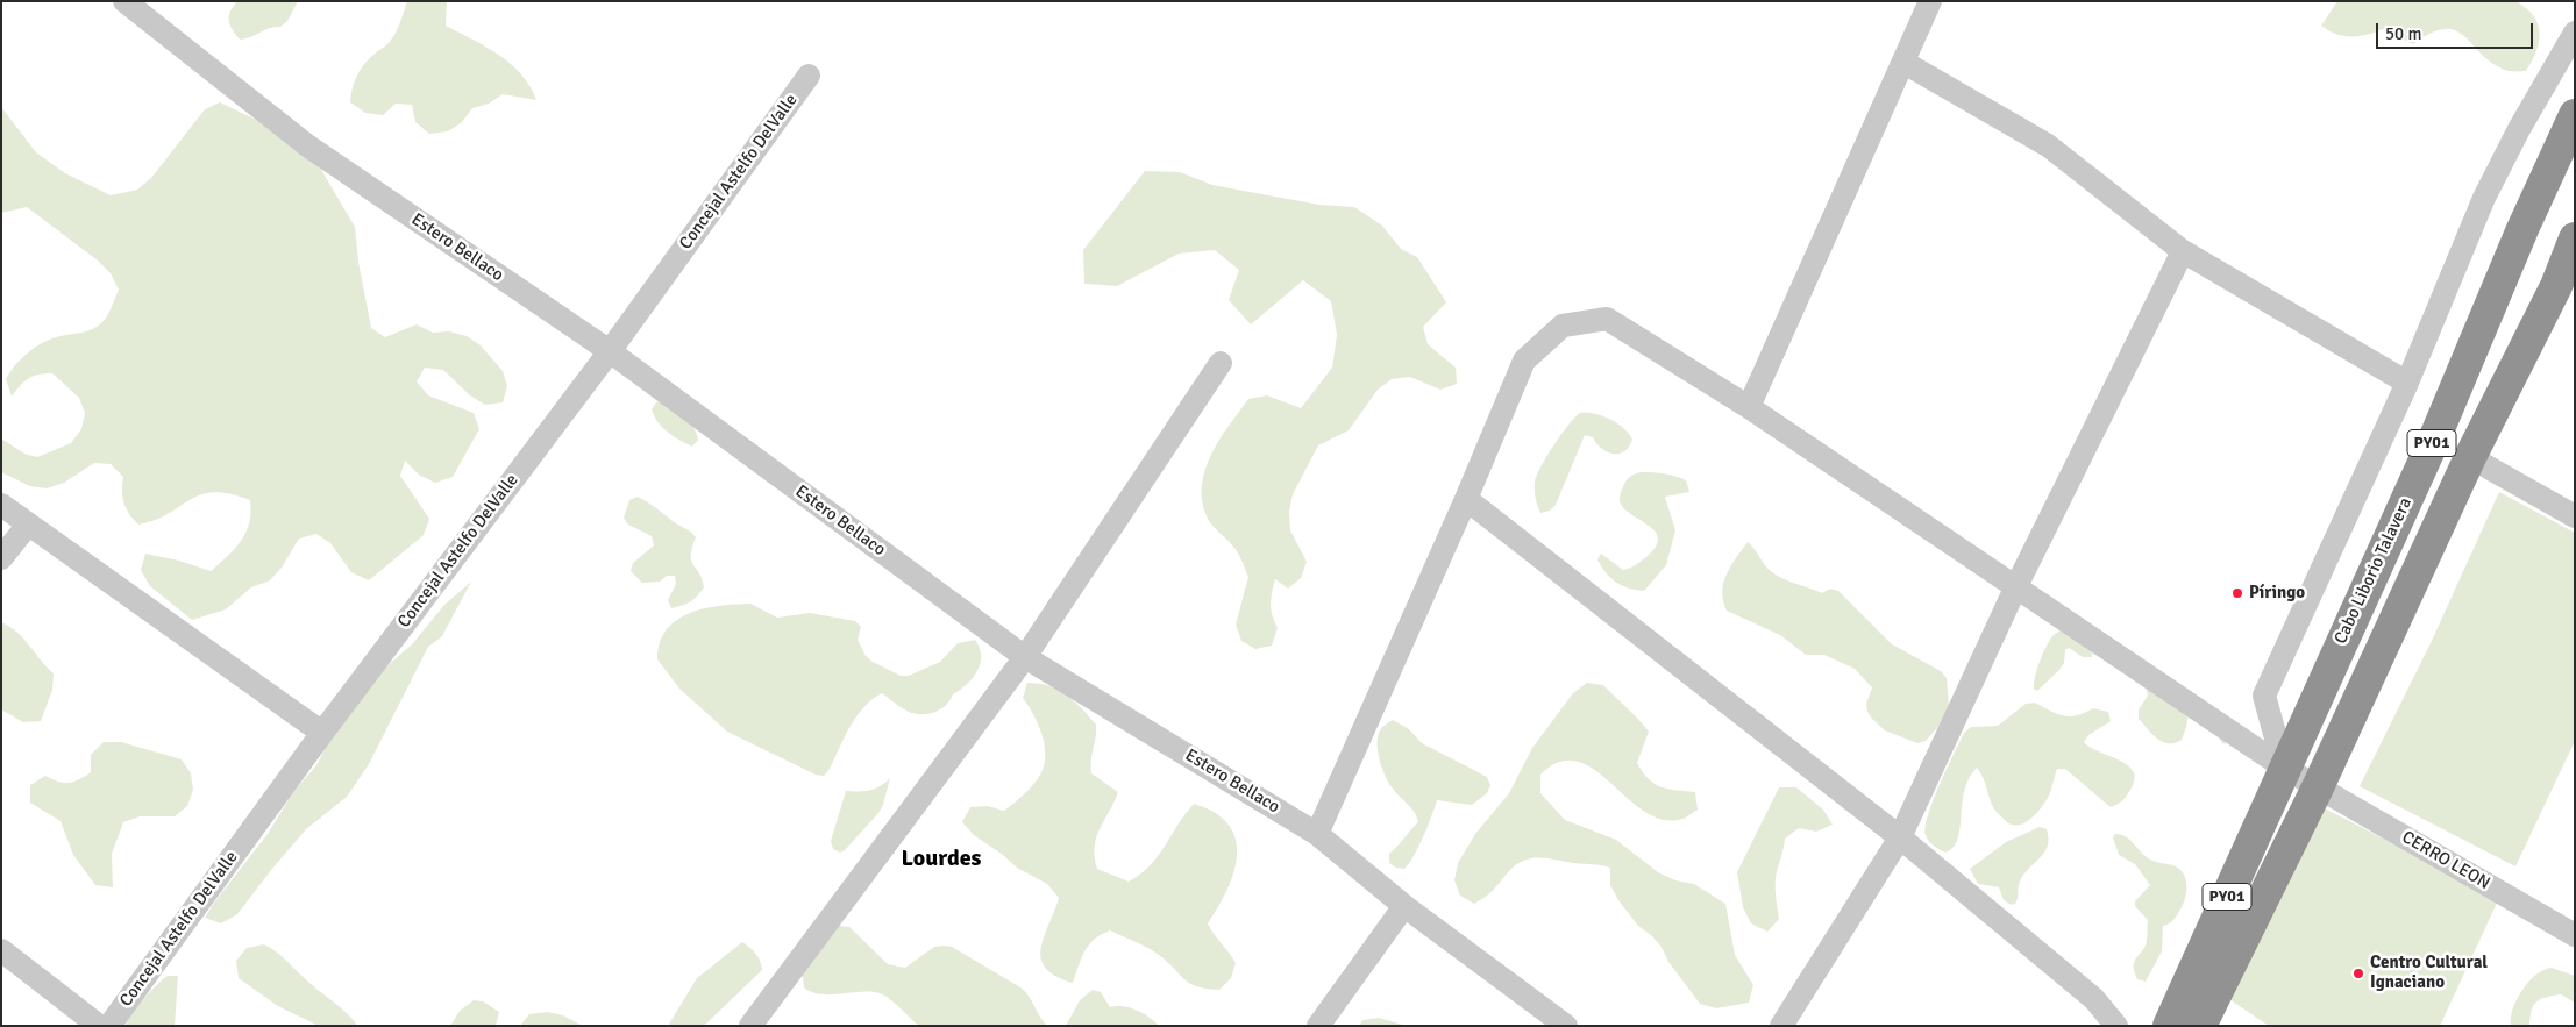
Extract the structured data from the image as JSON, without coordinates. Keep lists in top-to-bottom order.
{
  "streets": {
    "highway": ["PY01", "Cabo Liborio Talavera"],
    "street": ["Concejal Astelfo DelValle", "Estero Bellaco", "CERRO LEON"]
  },
  "crossings": [
    ["Concejal Astelfo DelValle", "Estero Bellaco"],
    ["Estero Bellaco", "CERRO LEON"],
    ["PY01", "CERRO LEON"],
    ["Cabo Liborio Talavera", "CERRO LEON"]
  ],
  "districts": ["Lourdes"],
  "places": ["Píringo", "Centro Cultural Ignaciano"],
  "scale_bar": "50 m"
}
